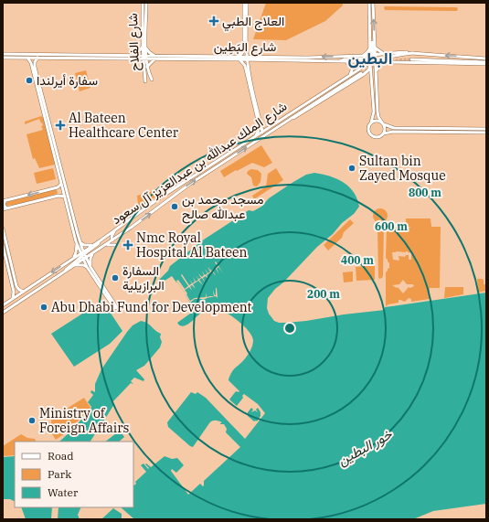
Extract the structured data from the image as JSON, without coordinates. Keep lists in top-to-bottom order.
{
  "streets": {
    "main road": ["شارع الفلاح", "شارع البَطِين", "شارع الملك عبدالله بن عبدالعزيز آل سعود"]
  },
  "crossings": [
    ["شارع الفلاح", "شارع البَطِين"],
    ["شارع البَطِين", "شارع الملك عبدالله بن عبدالعزيز آل سعود"]
  ],
  "districts": ["البطين"],
  "water": ["خور البطين"],
  "places": {
    "health": ["العلاج الطبي", "Al Bateen Healthcare Center", "Nmc Royal Hospital Al Bateen"],
    "other": [
      "سفارة أيرلندا",
      "Sultan bin Zayed Mosque",
      "مسجد محمد بن عبدالله صالح",
      "السفارة البرازيلية",
      "Abu Dhabi Fund for Development",
      "Ministry of Foreign Affairs"
    ]
  },
  "legend": ["Road", "Park", "Water"],
  "rings": [
    "800 m",
    "600 m",
    "400 m",
    "200 m"
  ]
}
